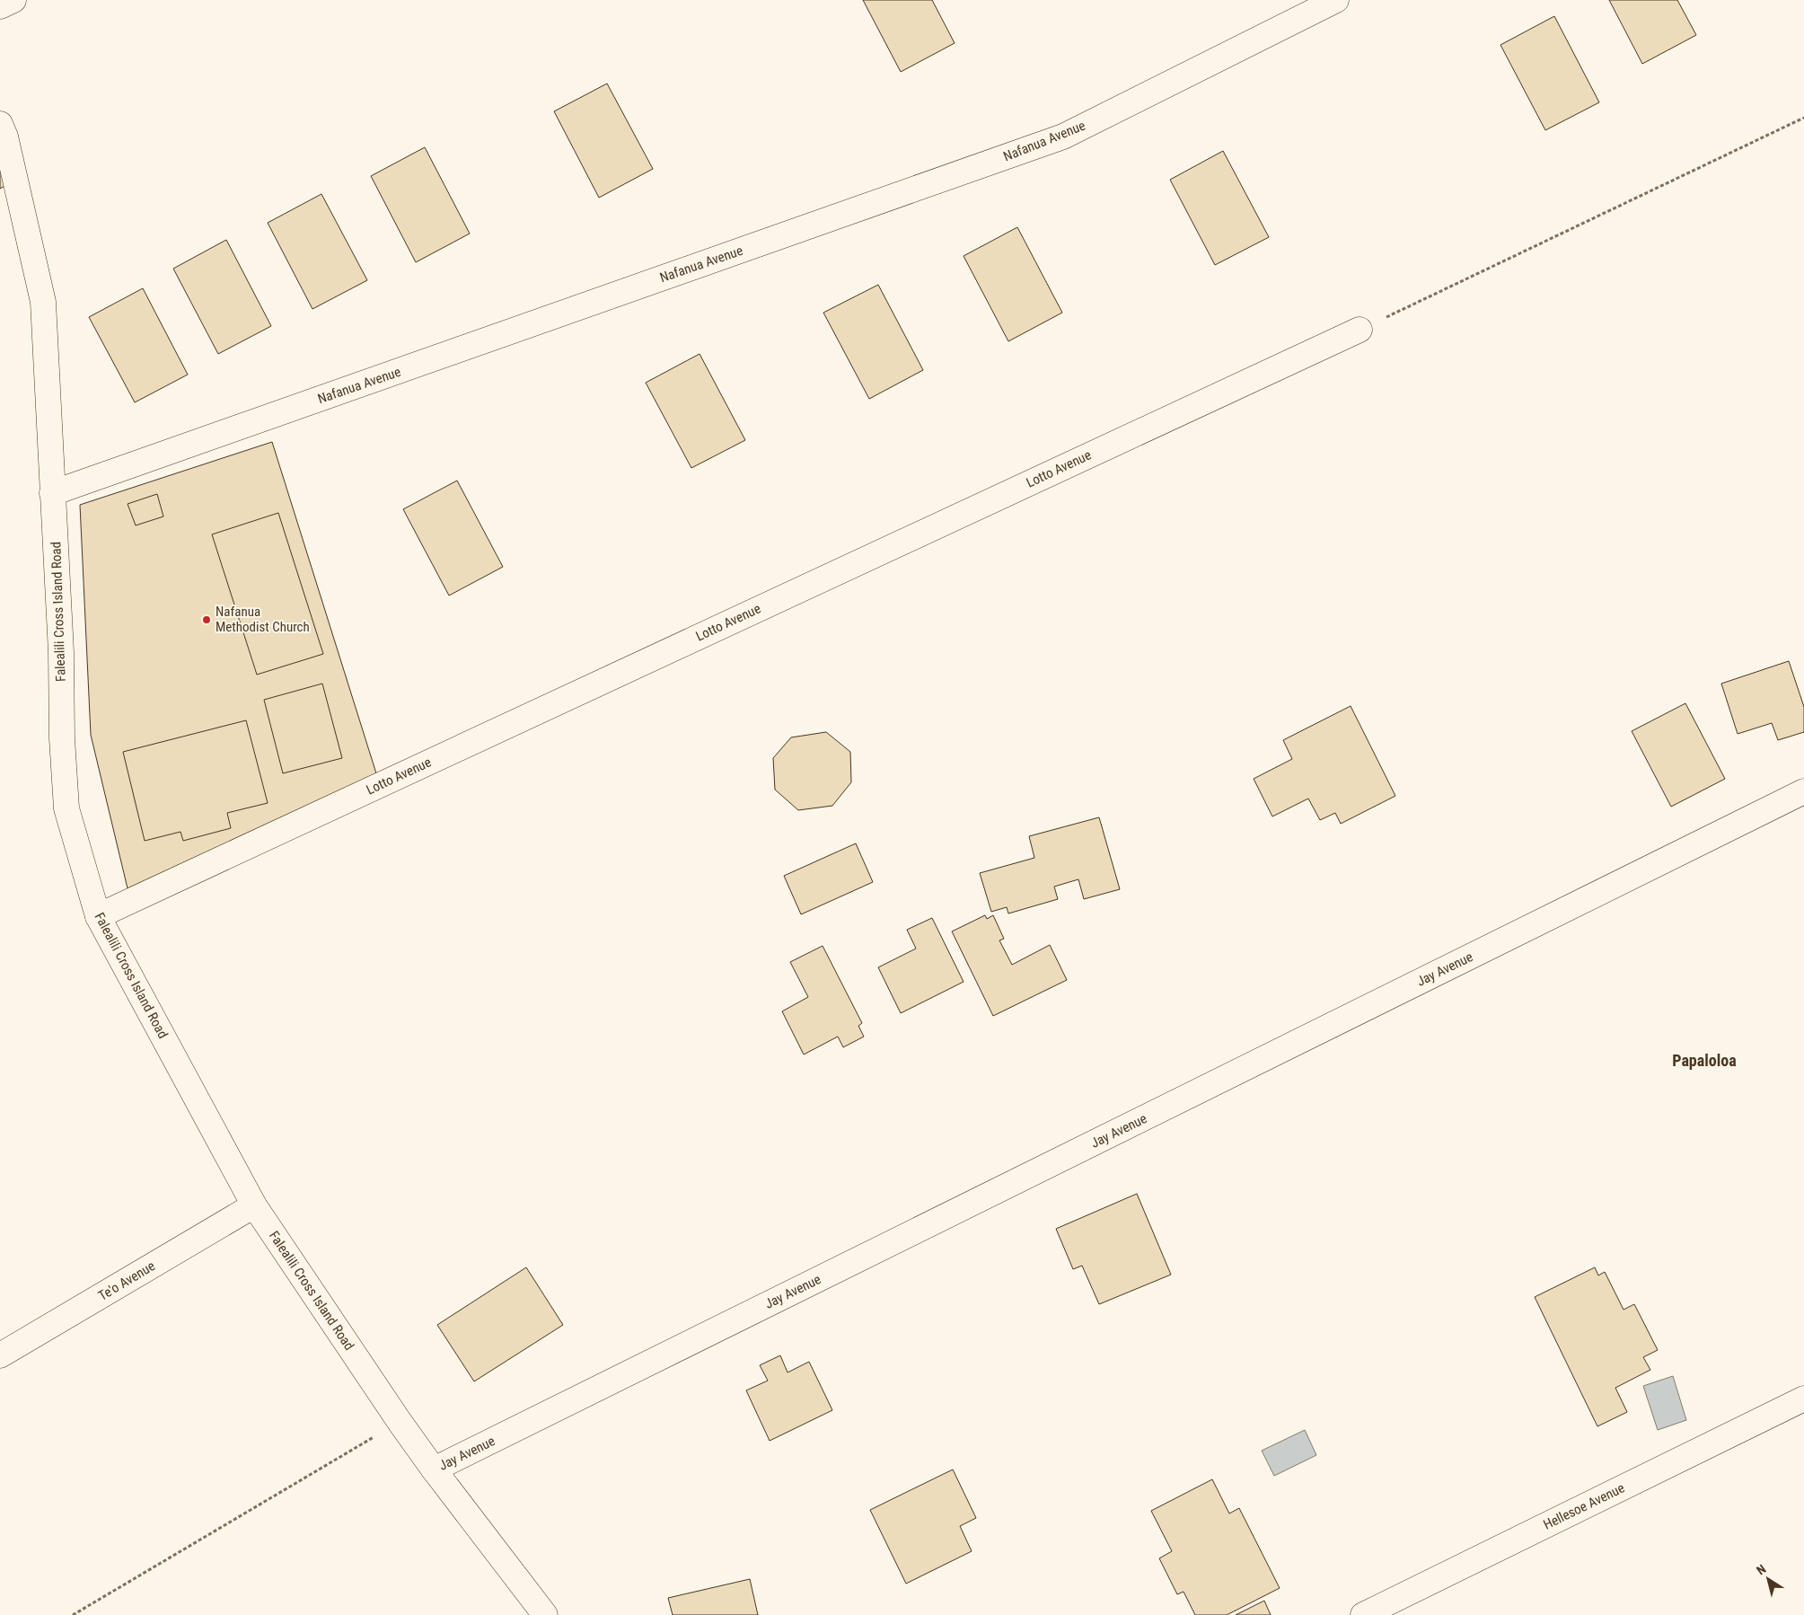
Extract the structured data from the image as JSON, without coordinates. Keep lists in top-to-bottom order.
{
  "streets": {
    "street": [
      "Nafanua Avenue",
      "Lotto Avenue",
      "Falealili Cross Island Road",
      "Jay Avenue",
      "Te'o Avenue",
      "Hellesoe Avenue"
    ]
  },
  "crossings": [
    ["Nafanua Avenue", "Falealili Cross Island Road"],
    ["Lotto Avenue", "Falealili Cross Island Road"],
    ["Falealili Cross Island Road", "Jay Avenue"],
    ["Falealili Cross Island Road", "Te'o Avenue"]
  ],
  "districts": ["Papaloloa"],
  "places": ["Nafanua Methodist Church"],
  "north": "top left"
}
